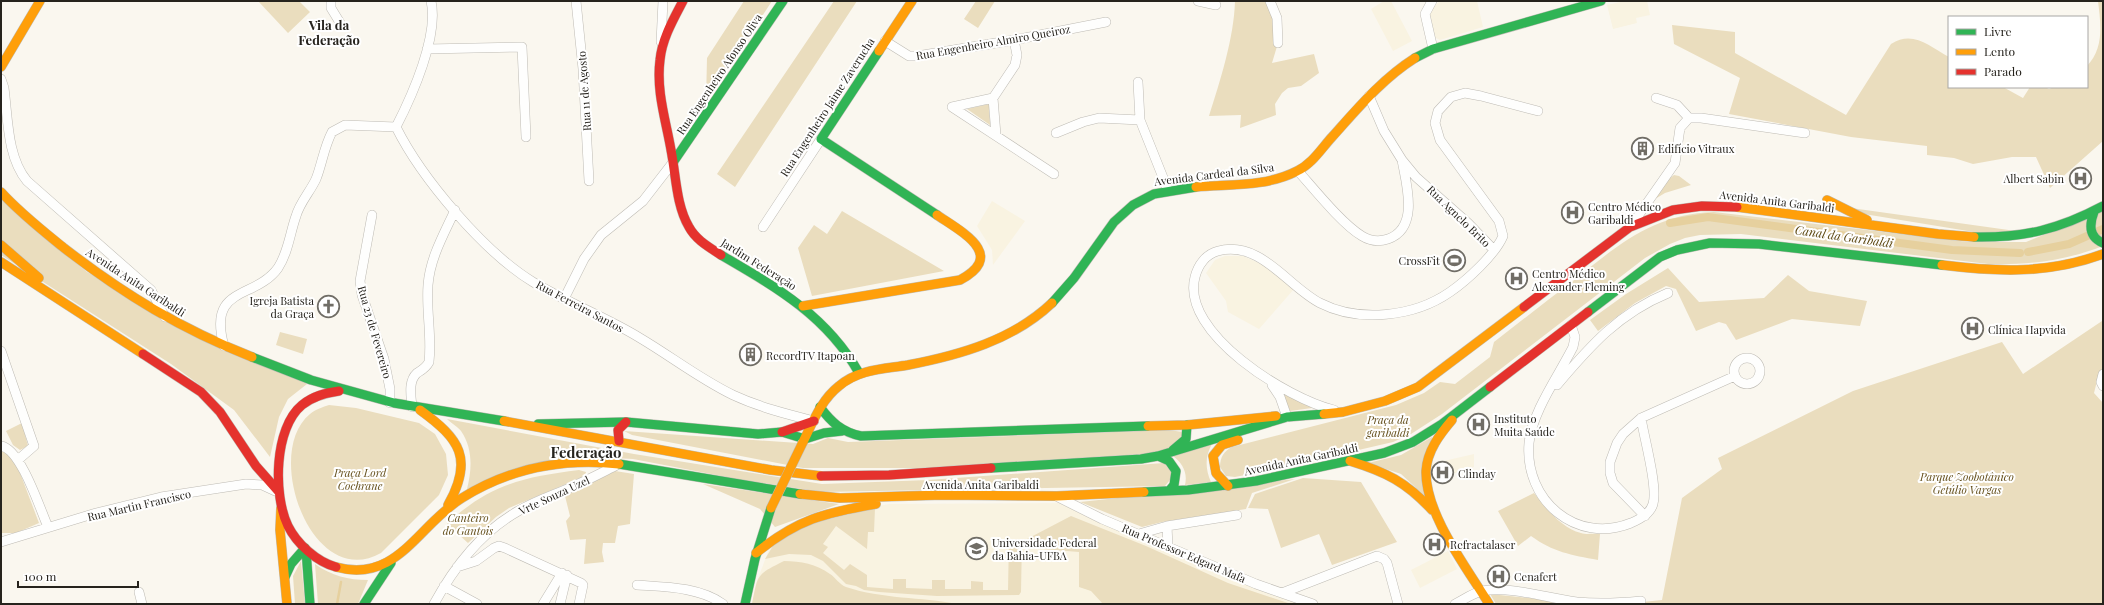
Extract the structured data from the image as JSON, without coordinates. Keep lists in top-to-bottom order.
{
  "streets": {
    "main road": [
      "Rua Engenheiro Afonso Oliva",
      "Rua Engenheiro Jaime Zaverucha",
      "Avenida Cardeal da Silva",
      "Avenida Anita Garibaldi",
      "Jardim Federação"
    ],
    "street": [
      "Rua Engenheiro Almiro Queiroz",
      "Rua 11 de Agosto",
      "Rua Agnelo Brito",
      "Rua Ferreira Santos",
      "Rua 23 de Fevereiro",
      "Vrte Souza Uzel",
      "Rua Martin Francisco",
      "Rua Professor Edgard Mafa"
    ]
  },
  "crossings": [
    ["Rua Engenheiro Almiro Queiroz", "Rua Engenheiro Jaime Zaverucha"],
    ["Rua Engenheiro Afonso Oliva", "Jardim Federação"],
    ["Avenida Cardeal da Silva", "Avenida Anita Garibaldi"],
    ["Avenida Cardeal da Silva", "Jardim Federação"],
    ["Avenida Cardeal da Silva", "Rua Ferreira Santos"],
    ["Avenida Anita Garibaldi", "Rua Agnelo Brito"],
    ["Avenida Anita Garibaldi", "Rua Ferreira Santos"],
    ["Avenida Anita Garibaldi", "Rua 23 de Fevereiro"],
    ["Avenida Anita Garibaldi", "Vrte Souza Uzel"],
    ["Avenida Anita Garibaldi", "Rua Martin Francisco"],
    ["Avenida Anita Garibaldi", "Rua Professor Edgard Mafa"]
  ],
  "districts": ["Vila da Federação", "Federação"],
  "water": ["Canal da Garibaldi"],
  "parks": [
    "Praça da garibaldi",
    "Praça Lord Cochrane",
    "Parque Zoobotânico Getúlio Vargas",
    "Canteiro do Gantois"
  ],
  "places": {
    "building": ["Edifício Vitraux", "RecordTV Itapoan"],
    "hospital": [
      "Albert Sabin",
      "Centro Médico Garibaldi",
      "Centro Médico Alexander Fleming",
      "Clínica Hapvida",
      "Instituto Muita Saúde",
      "Clinday",
      "Refractalaser",
      "Cenafert"
    ],
    "sports": ["CrossFit"],
    "church": ["Igreja Batista da Graça"],
    "school or university": ["Universidade Federal da Bahia-UFBA"]
  },
  "legend": ["Livre", "Lento", "Parado"],
  "scale_bar": "100 m"
}
